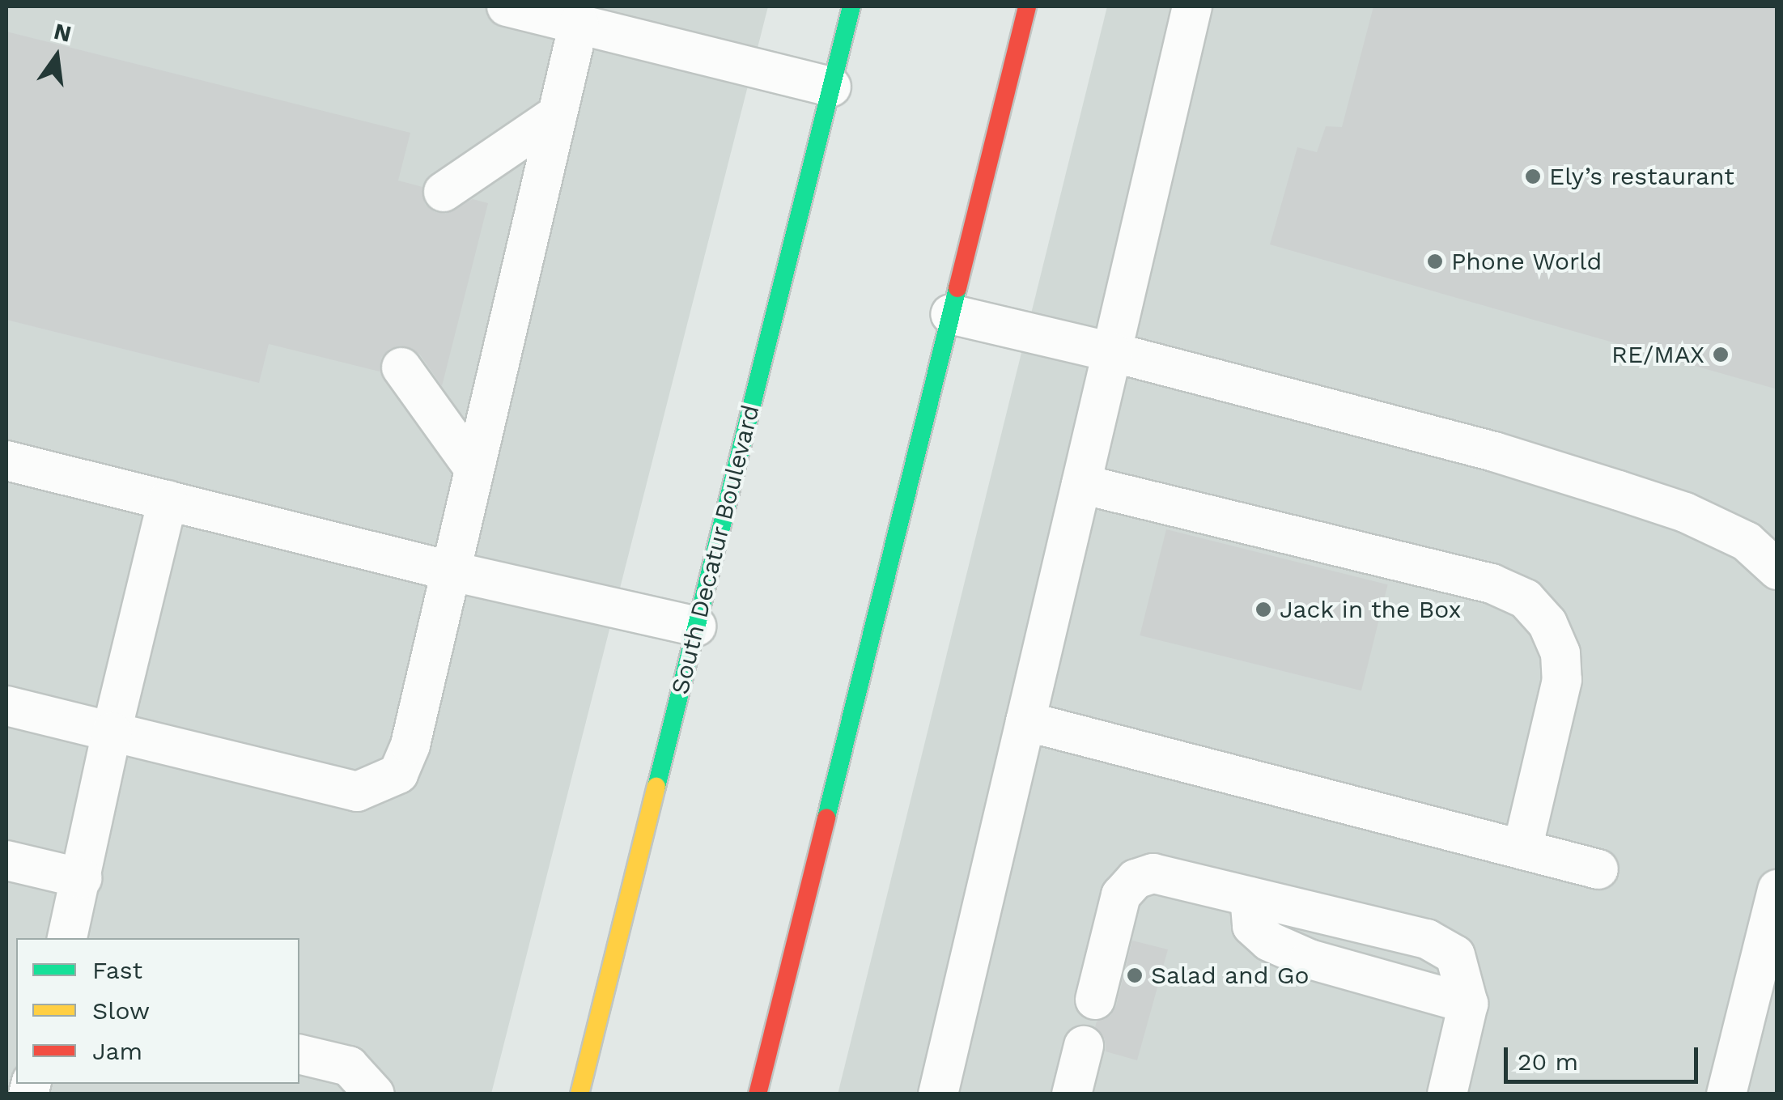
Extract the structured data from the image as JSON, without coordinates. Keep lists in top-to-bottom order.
{
  "streets": {
    "main road": ["South Decatur Boulevard"]
  },
  "places": [
    "Ely’s restaurant",
    "Phone World",
    "RE/MAX",
    "Jack in the Box",
    "Salad and Go"
  ],
  "legend": ["Fast", "Slow", "Jam"],
  "scale_bar": "20 m",
  "north": "top"
}
